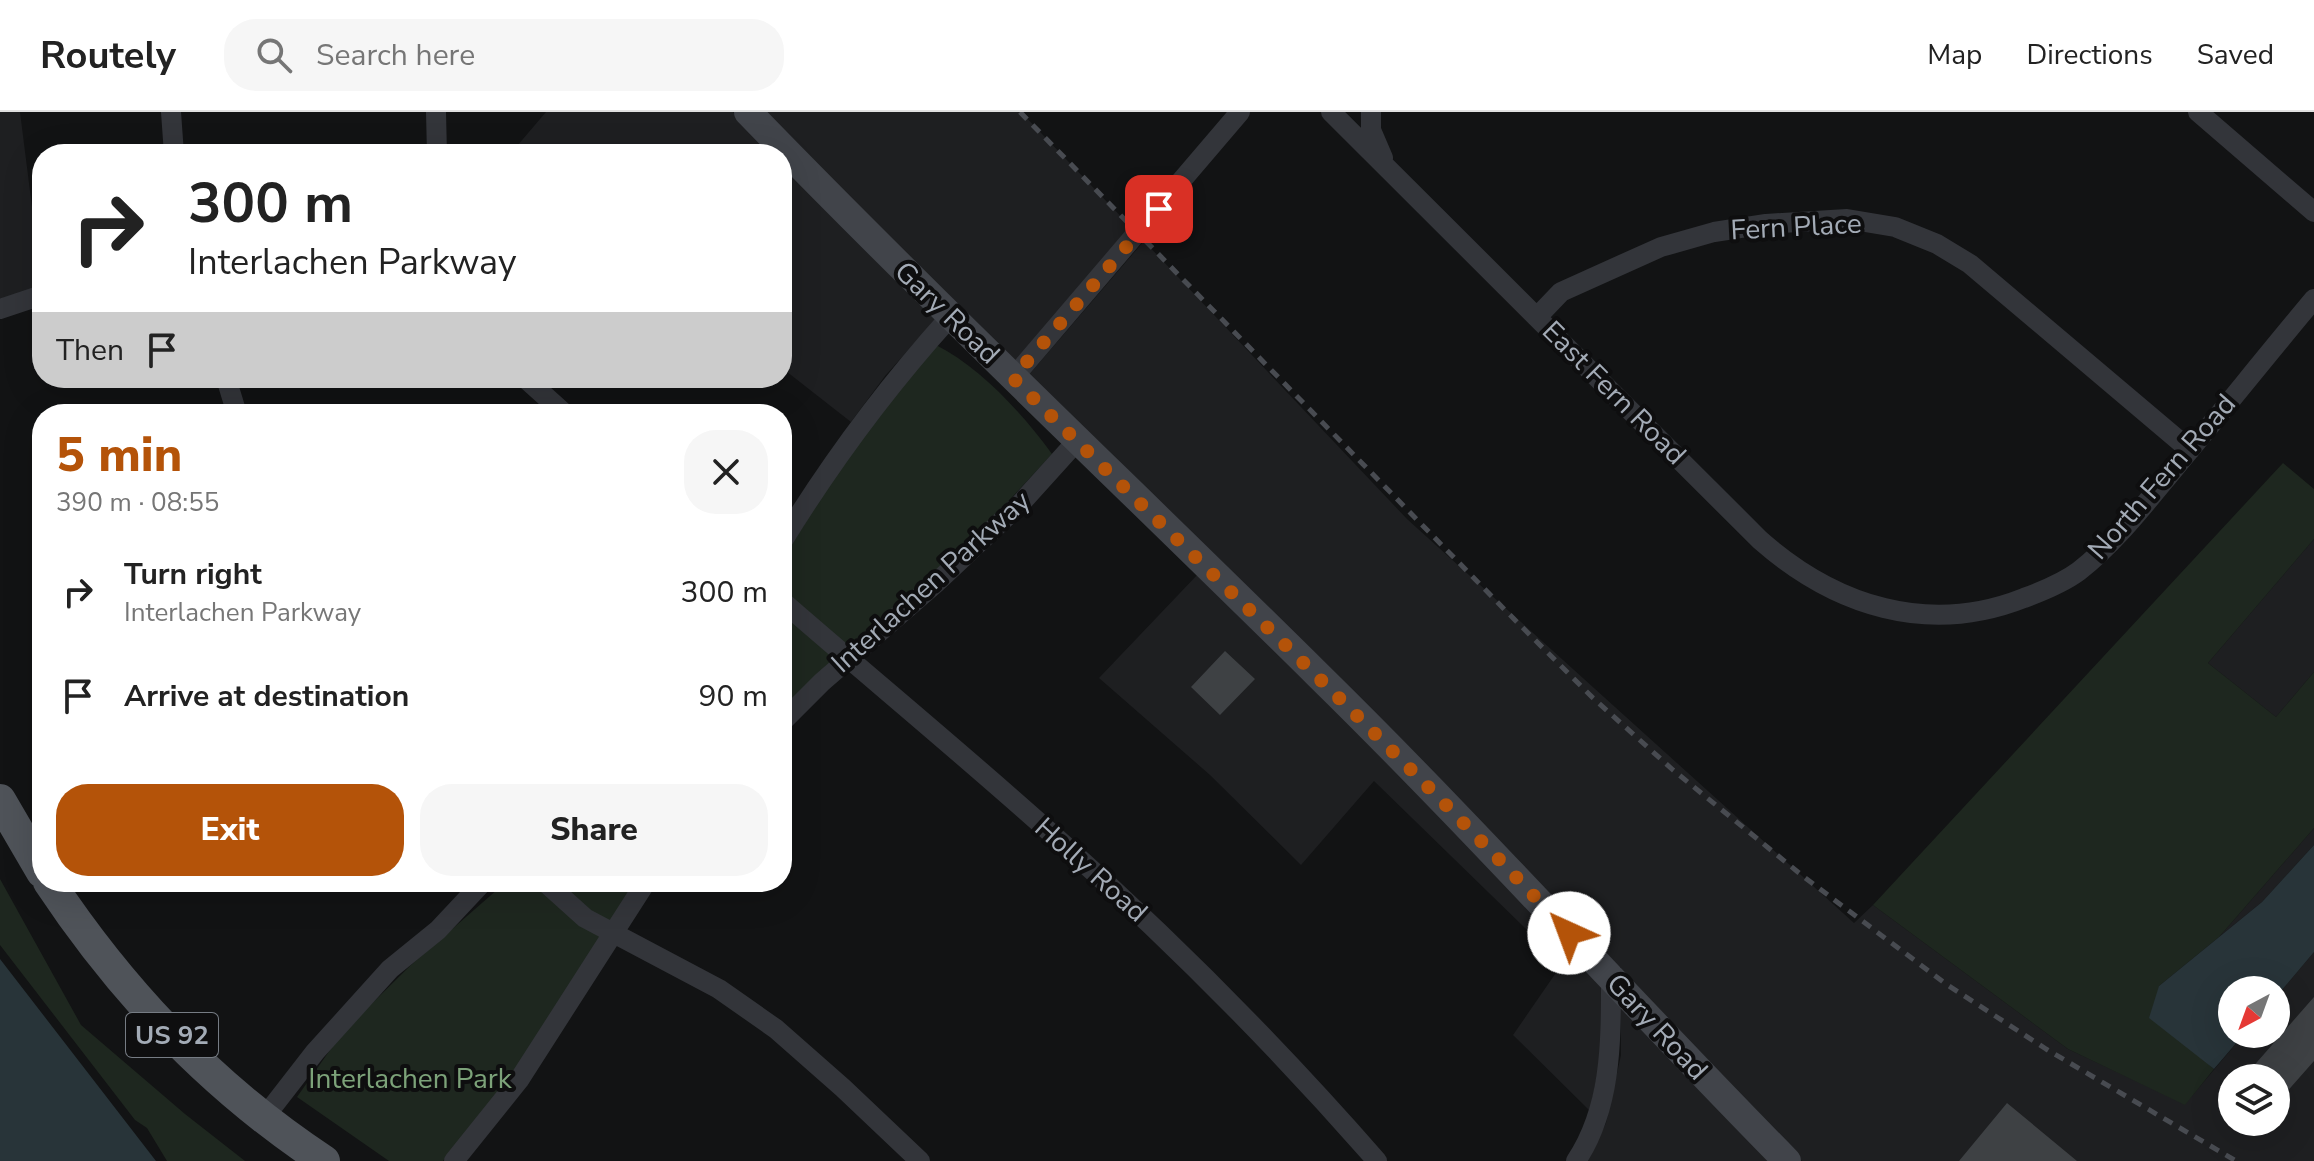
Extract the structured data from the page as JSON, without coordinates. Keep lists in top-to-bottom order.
{
  "streets": {
    "main road": ["Gary Road", "US 92"],
    "street": [
      "Fern Place",
      "East Fern Road",
      "North Fern Road",
      "Interlachen Parkway",
      "Holly Road"
    ]
  },
  "crossings": [
    ["Fern Place", "East Fern Road"],
    ["Fern Place", "North Fern Road"],
    ["Gary Road", "Interlachen Parkway"],
    ["East Fern Road", "North Fern Road"],
    ["Interlachen Parkway", "Holly Road"]
  ],
  "parks": ["Interlachen Park"],
  "north": "bottom left",
  "page": {
    "header": "Routely",
    "search": "Search here",
    "nav": ["Map", "Directions", "Saved"],
    "turn": ["300 m", "Interlachen Parkway"],
    "then": "Then",
    "heading": ["5 min", "390 m · 08:55"],
    "list": [
      {
        "name": "Turn right",
        "note": "Interlachen Parkway",
        "value": "300 m"
      },
      {
        "name": "Arrive at destination",
        "value": "90 m"
      }
    ],
    "buttons": ["Exit", "Share"]
  }
}
